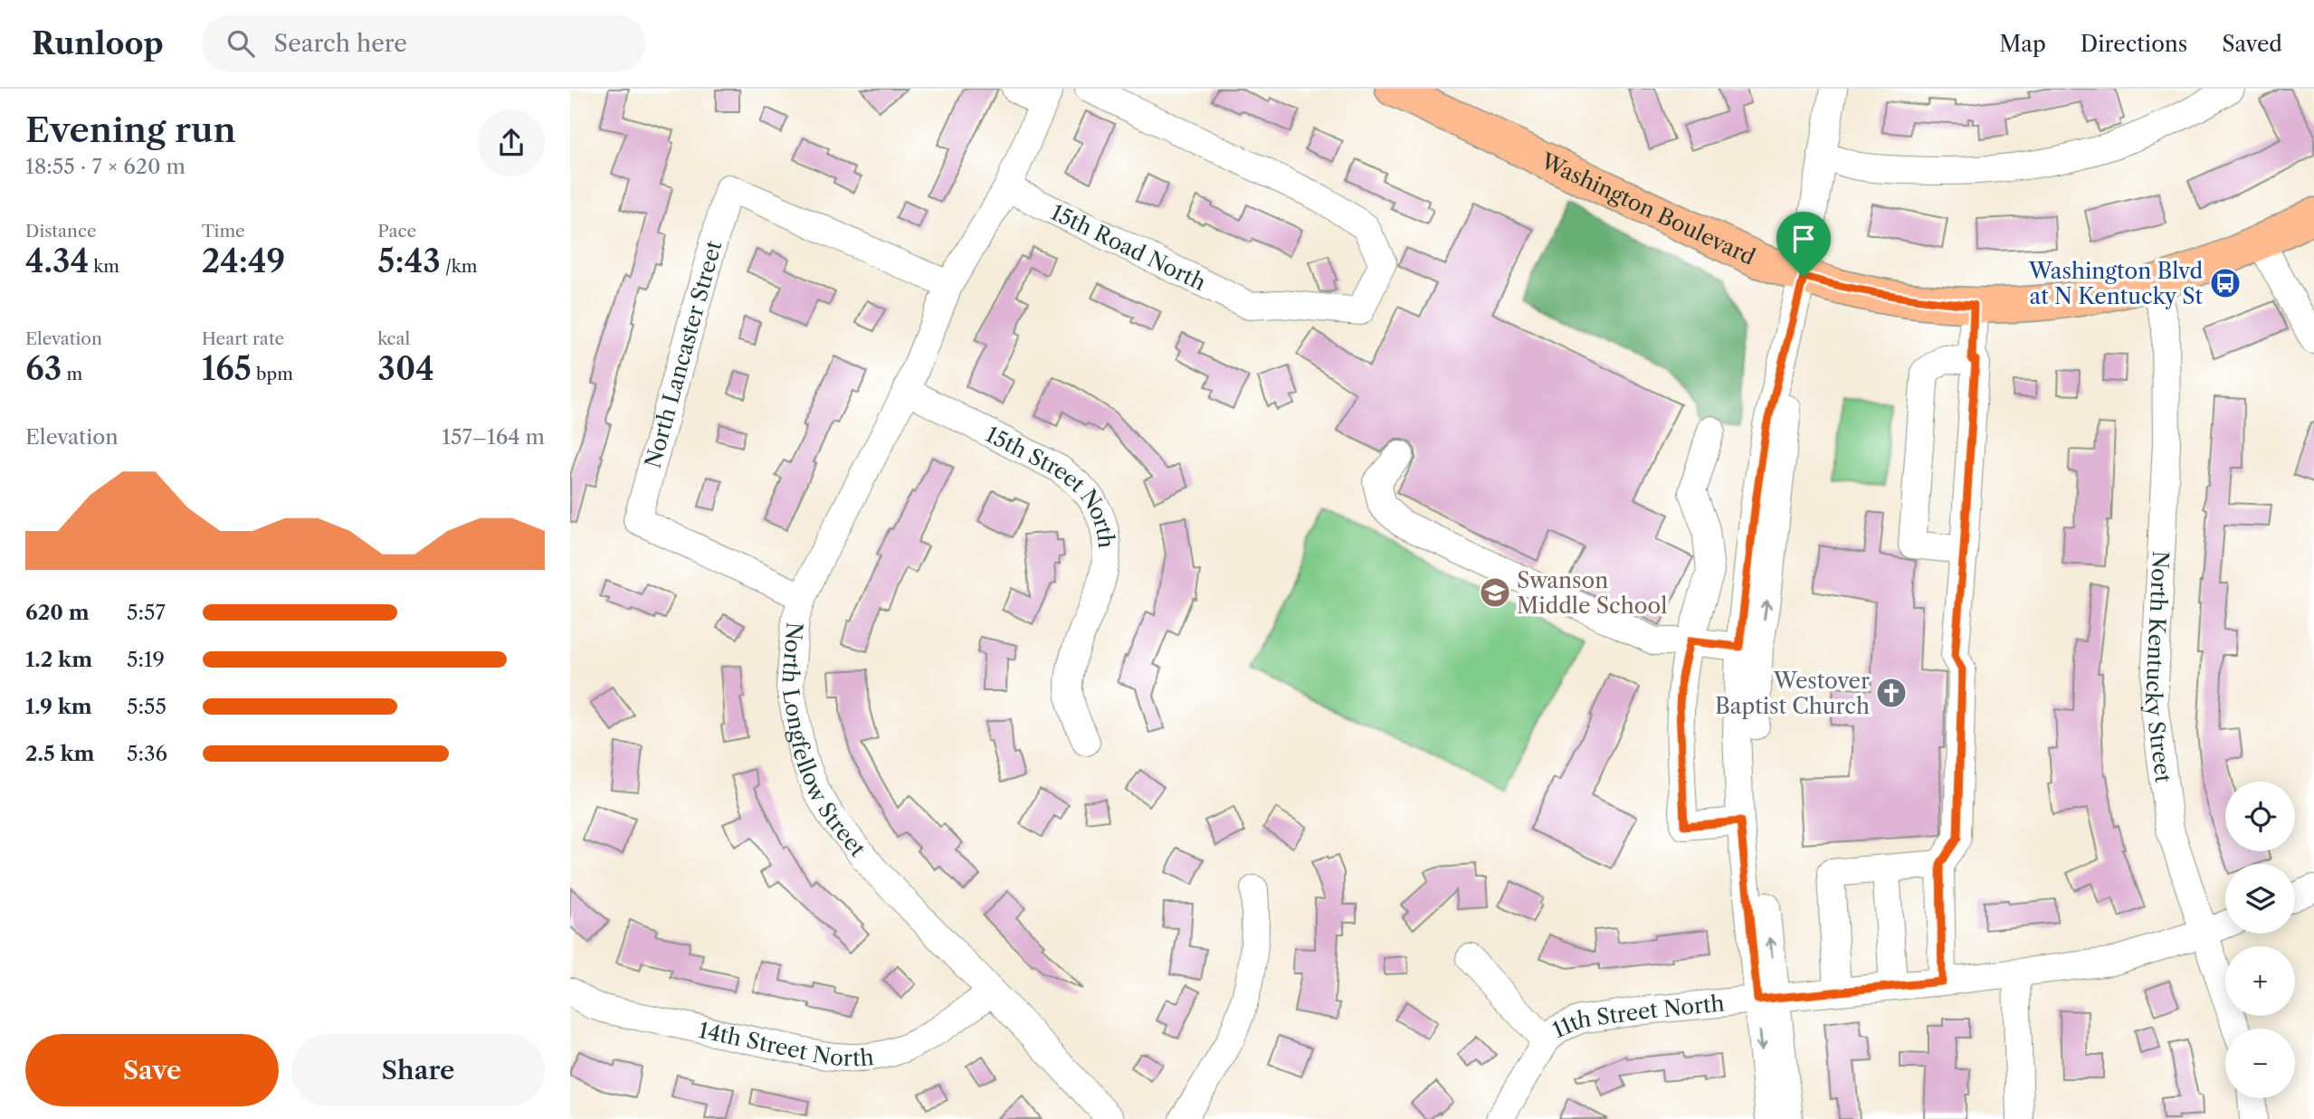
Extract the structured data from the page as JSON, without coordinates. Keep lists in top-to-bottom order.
{
  "streets": {
    "main road": ["Washington Boulevard"],
    "street": [
      "15th Road North",
      "North Lancaster Street",
      "15th Street North",
      "North Kentucky Street",
      "North Longfellow Street",
      "11th Street North",
      "14th Street North"
    ]
  },
  "crossings": [
    ["Washington Boulevard", "North Kentucky Street"],
    ["15th Road North", "North Longfellow Street"],
    ["North Lancaster Street", "North Longfellow Street"],
    ["15th Street North", "North Longfellow Street"],
    ["North Kentucky Street", "11th Street North"],
    ["North Longfellow Street", "14th Street North"]
  ],
  "places": {
    "bus stop": ["Washington Blvd at N Kentucky St"],
    "school or university": ["Swanson Middle School"],
    "church": ["Westover Baptist Church"]
  },
  "page": {
    "header": "Runloop",
    "search": "Search here",
    "nav": ["Map", "Directions", "Saved"],
    "heading": ["Evening run", "18:55 · 7 × 620 m"],
    "stats": [
      ["Distance", "4.34 km"],
      ["Time", "24:49"],
      ["Pace", "5:43 /km"],
      ["Elevation", "63 m"],
      ["Heart rate", "165 bpm"],
      ["kcal", "304"]
    ],
    "chart": ["Elevation", "157–164 m"],
    "list": [
      {
        "name": "620 m",
        "note": "5:57"
      },
      {
        "name": "1.2 km",
        "note": "5:19"
      },
      {
        "name": "1.9 km",
        "note": "5:55"
      },
      {
        "name": "2.5 km",
        "note": "5:36"
      }
    ],
    "map_buttons": ["+", "−"],
    "buttons": ["Save", "Share"]
  }
}
